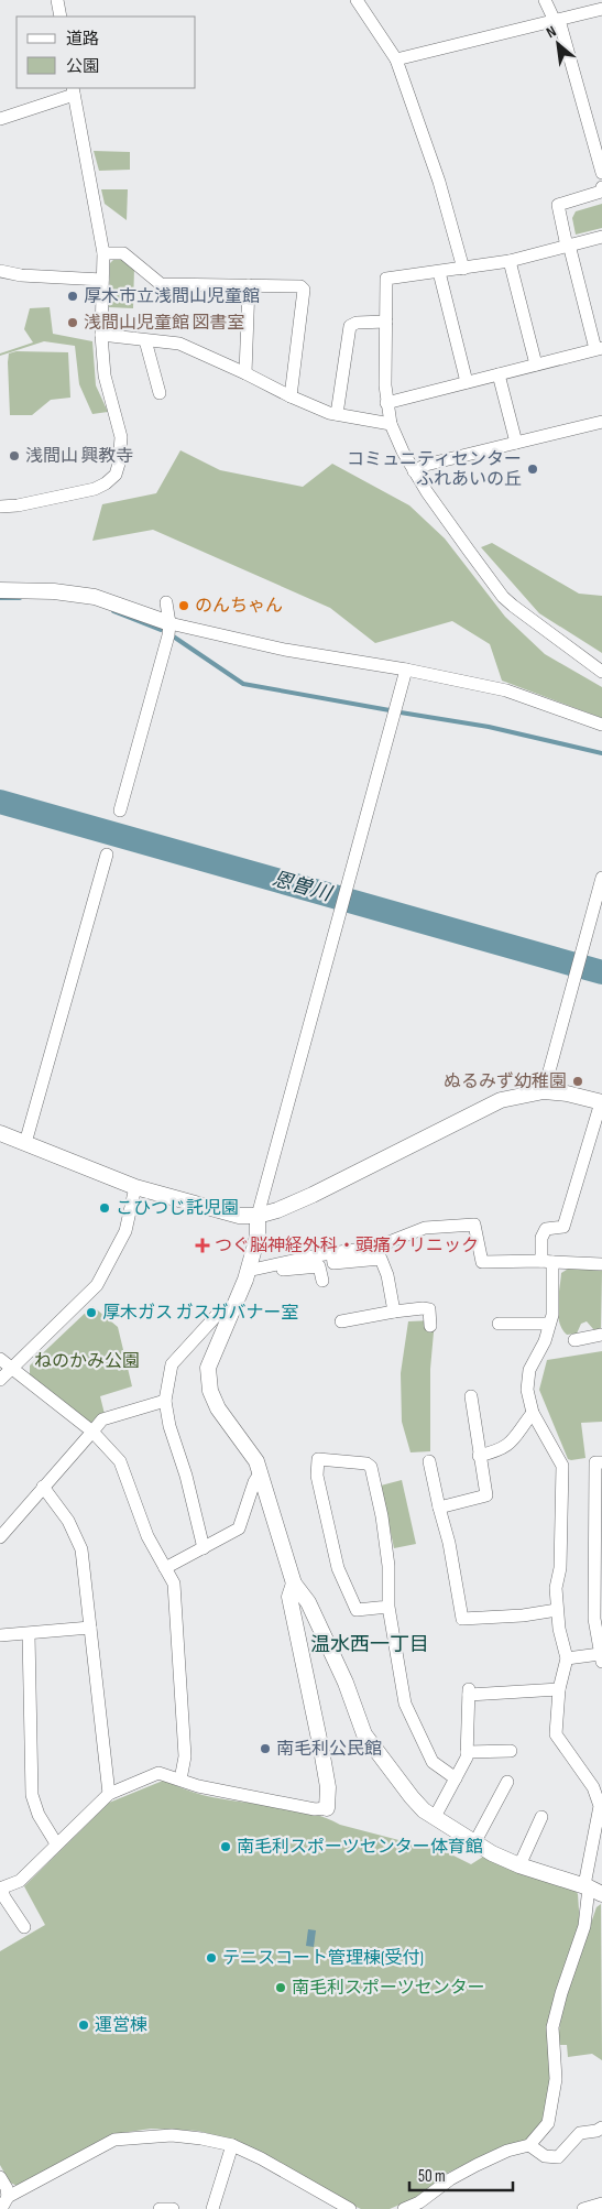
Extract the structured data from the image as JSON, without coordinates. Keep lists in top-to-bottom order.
{
  "districts": ["温水西一丁目"],
  "water": ["恩曽川"],
  "parks": ["ねのかみ公園"],
  "places": {
    "other": [
      "厚木市立浅間山児童館",
      "浅間山児童館 図書室",
      "浅間山 興教寺",
      "コミュニティセンター ふれあいの丘",
      "のんちゃん",
      "ぬるみず幼稚園",
      "こひつじ託児園",
      "厚木ガス ガスガバナー室",
      "南毛利公民館",
      "南毛利スポーツセンター体育館",
      "テニスコート管理棟(受付)",
      "南毛利スポーツセンター",
      "運営棟"
    ],
    "health": ["つぐ脳神経外科・頭痛クリニック"]
  },
  "legend": ["道路", "公園"],
  "scale_bar": "50 m",
  "north": "top left"
}
